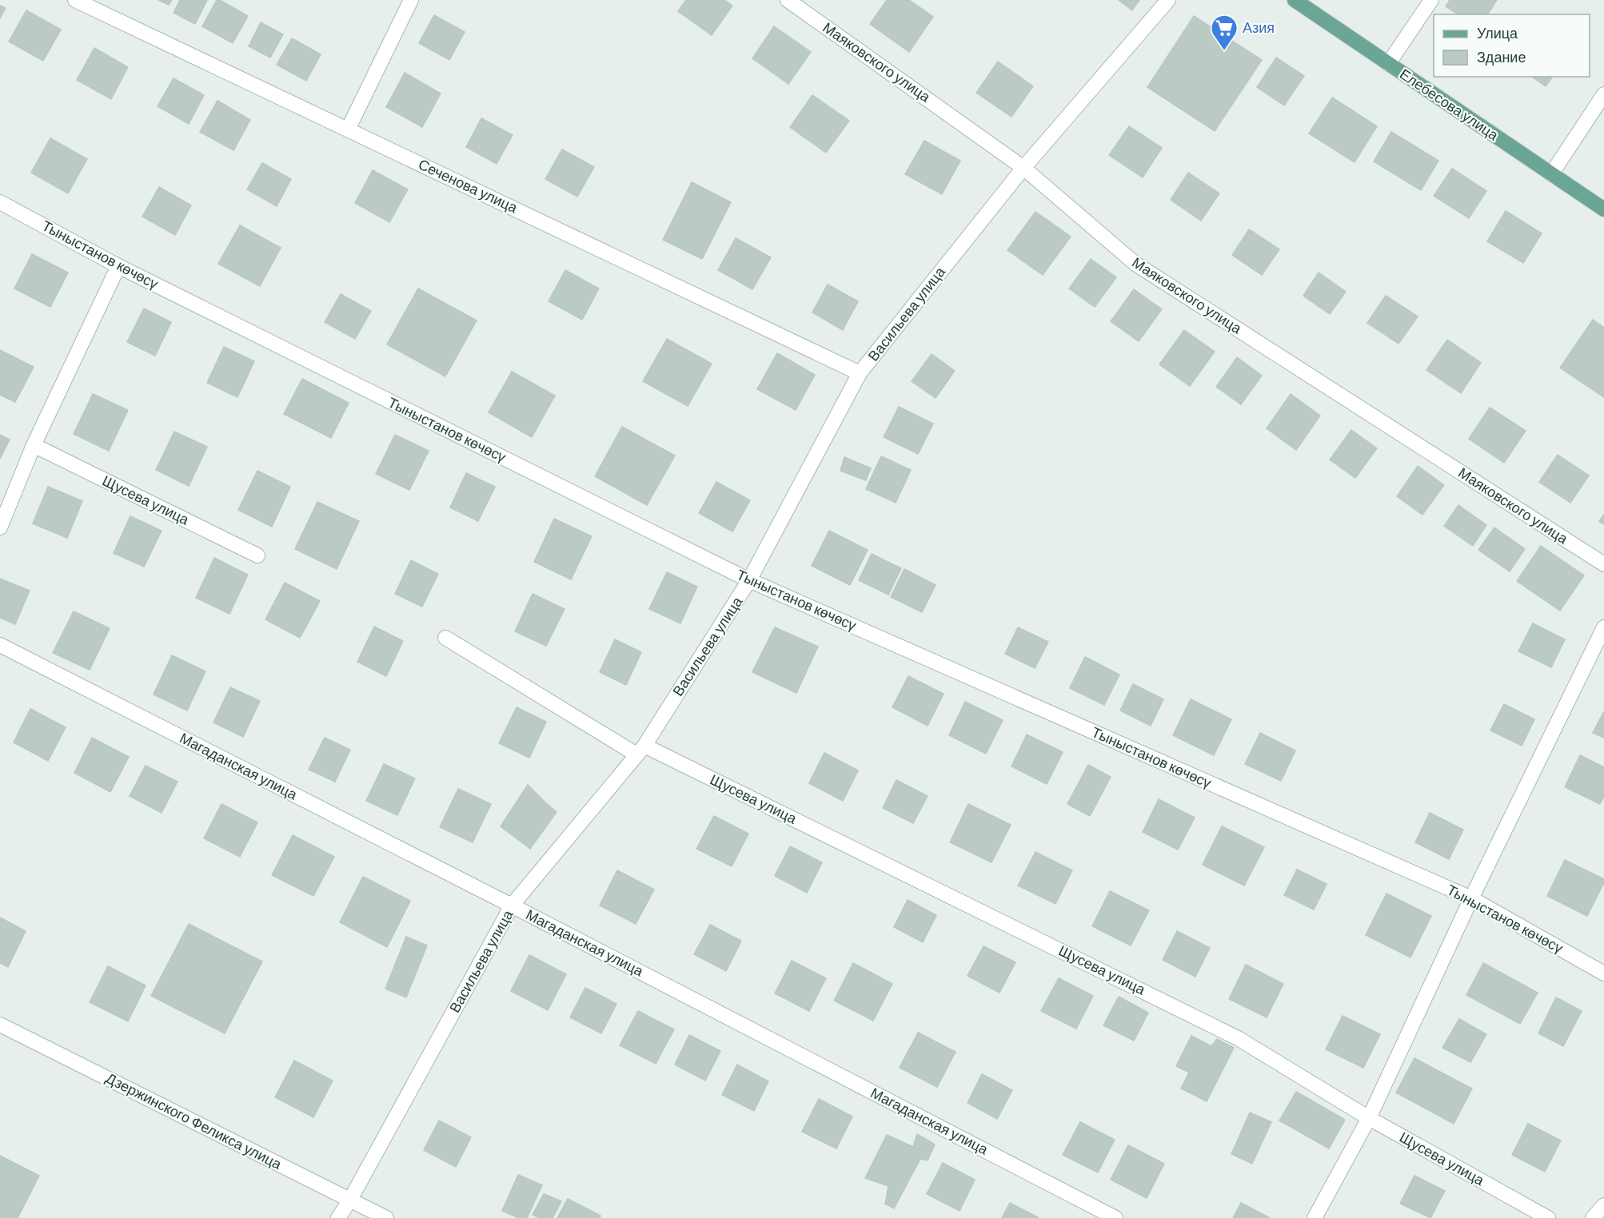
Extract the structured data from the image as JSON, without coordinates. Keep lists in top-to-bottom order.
{
  "streets": {
    "main road": ["Елебесова улица"],
    "street": [
      "Маяковского улица",
      "Сеченова улица",
      "Тыныстанов көчөсү",
      "Васильева улица",
      "Щусева улица",
      "Магаданская улица",
      "Дзержинского Феликса улица"
    ]
  },
  "crossings": [
    ["Маяковского улица", "Васильева улица"],
    ["Сеченова улица", "Васильева улица"],
    ["Тыныстанов көчөсү", "Васильева улица"],
    ["Васильева улица", "Щусева улица"],
    ["Васильева улица", "Магаданская улица"],
    ["Васильева улица", "Дзержинского Феликса улица"]
  ],
  "places": {
    "supermarket": ["Азия"]
  },
  "legend": ["Улица", "Здание"]
}
